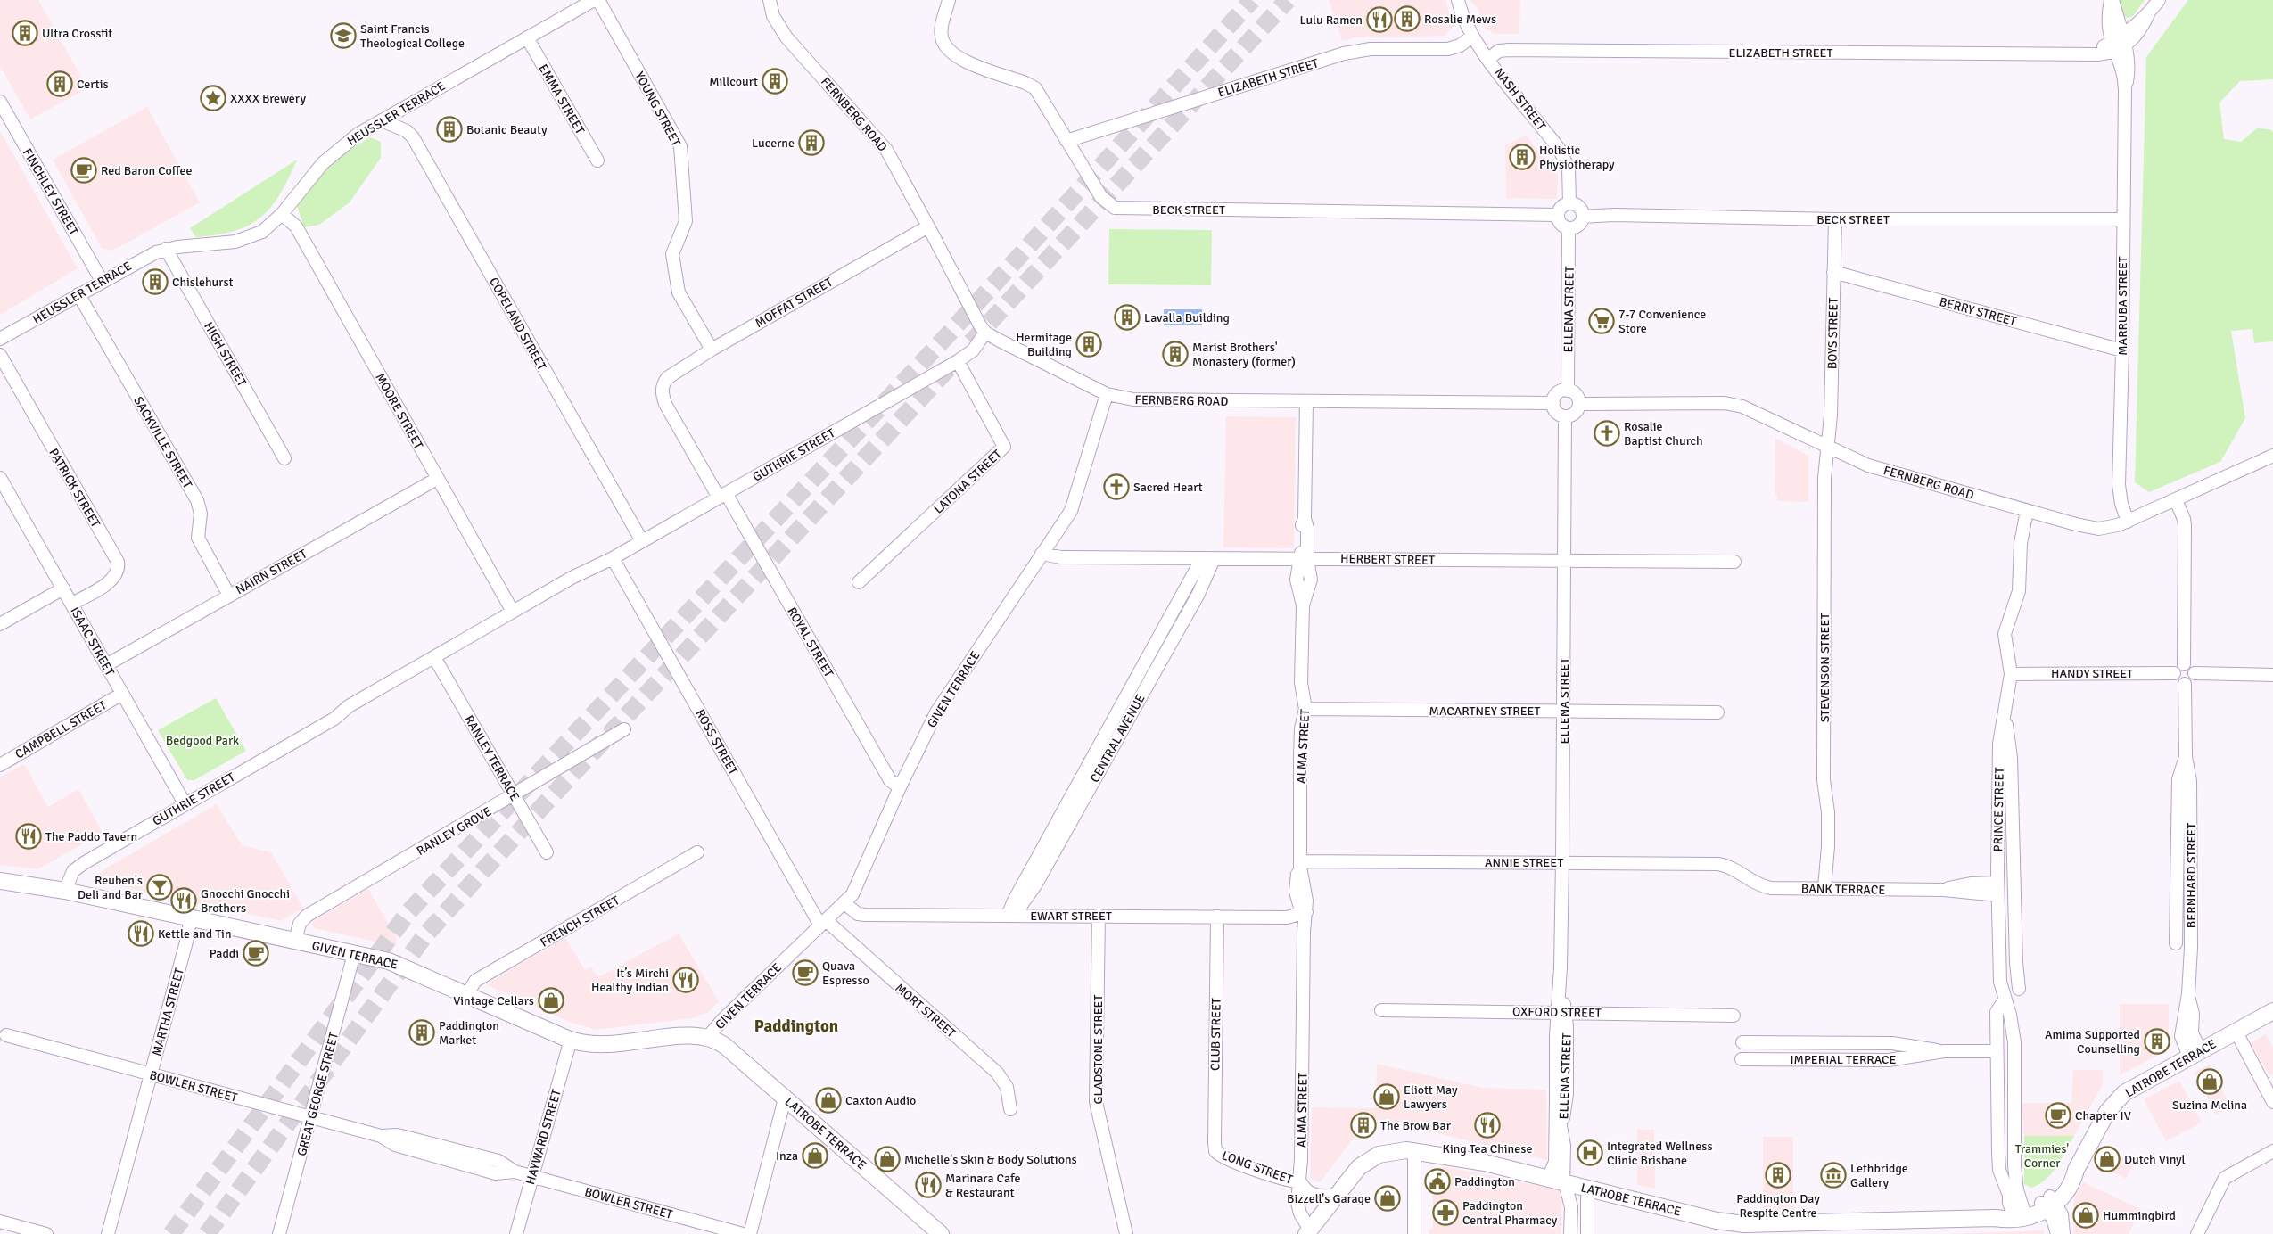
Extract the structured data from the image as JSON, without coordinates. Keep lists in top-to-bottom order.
{
  "streets": {
    "main road": ["GIVEN TERRACE", "LATROBE TERRACE"],
    "street": [
      "ELIZABETH STREET",
      "EMMA STREET",
      "NASH STREET",
      "YOUNG STREET",
      "HEUSSLER TERRACE",
      "FERNBERG ROAD",
      "FINCHLEY STREET",
      "BECK STREET",
      "MOFFAT STREET",
      "MARRUBA STREET",
      "ELLENA STREET",
      "BERRY STREET",
      "COPELAND STREET",
      "BOYS STREET",
      "HIGH STREET",
      "MOORE STREET",
      "SACKVILLE STREET",
      "GUTHRIE STREET",
      "LATONA STREET",
      "PATRICK STREET",
      "HERBERT STREET",
      "NAIRN STREET",
      "ISAAC STREET",
      "ROYAL STREET",
      "STEVENSON STREET",
      "HANDY STREET",
      "MACARTNEY STREET",
      "CAMPBELL STREET",
      "CENTRAL AVENUE",
      "ROSS STREET",
      "ALMA STREET",
      "RANLEY TERRACE",
      "PRINCE STREET",
      "RANLEY GROVE",
      "ANNIE STREET",
      "BERNHARD STREET",
      "BANK TERRACE",
      "EWART STREET",
      "FRENCH STREET",
      "MORT STREET",
      "MARTHA STREET",
      "OXFORD STREET",
      "CLUB STREET",
      "GLADSTONE STREET",
      "IMPERIAL TERRACE",
      "BOWLER STREET",
      "GREAT GEORGE STREET",
      "HAYWARD STREET",
      "LONG STREET"
    ]
  },
  "crossings": [
    ["ELIZABETH STREET", "NASH STREET"],
    ["ELIZABETH STREET", "BECK STREET"],
    ["ELIZABETH STREET", "MARRUBA STREET"],
    ["EMMA STREET", "HEUSSLER TERRACE"],
    ["NASH STREET", "BECK STREET"],
    ["NASH STREET", "ELLENA STREET"],
    ["YOUNG STREET", "MOFFAT STREET"],
    ["HEUSSLER TERRACE", "FINCHLEY STREET"],
    ["HEUSSLER TERRACE", "COPELAND STREET"],
    ["HEUSSLER TERRACE", "HIGH STREET"],
    ["HEUSSLER TERRACE", "MOORE STREET"],
    ["HEUSSLER TERRACE", "SACKVILLE STREET"],
    ["FERNBERG ROAD", "MOFFAT STREET"],
    ["FERNBERG ROAD", "MARRUBA STREET"],
    ["FERNBERG ROAD", "ELLENA STREET"],
    ["FERNBERG ROAD", "BOYS STREET"],
    ["FERNBERG ROAD", "GUTHRIE STREET"],
    ["FERNBERG ROAD", "STEVENSON STREET"],
    ["FERNBERG ROAD", "GIVEN TERRACE"],
    ["FERNBERG ROAD", "ALMA STREET"],
    ["FERNBERG ROAD", "PRINCE STREET"],
    ["BECK STREET", "MARRUBA STREET"],
    ["BECK STREET", "ELLENA STREET"],
    ["BECK STREET", "BOYS STREET"],
    ["MOFFAT STREET", "ROYAL STREET"],
    ["MARRUBA STREET", "BERRY STREET"],
    ["ELLENA STREET", "HERBERT STREET"],
    ["ELLENA STREET", "MACARTNEY STREET"],
    ["ELLENA STREET", "ANNIE STREET"],
    ["ELLENA STREET", "OXFORD STREET"],
    ["ELLENA STREET", "LATROBE TERRACE"],
    ["BERRY STREET", "BOYS STREET"],
    ["COPELAND STREET", "GUTHRIE STREET"],
    ["BOYS STREET", "STEVENSON STREET"],
    ["MOORE STREET", "GUTHRIE STREET"],
    ["MOORE STREET", "NAIRN STREET"],
    ["SACKVILLE STREET", "NAIRN STREET"],
    ["GUTHRIE STREET", "LATONA STREET"],
    ["GUTHRIE STREET", "ISAAC STREET"],
    ["GUTHRIE STREET", "ROYAL STREET"],
    ["GUTHRIE STREET", "GIVEN TERRACE"],
    ["GUTHRIE STREET", "ROSS STREET"],
    ["GUTHRIE STREET", "RANLEY TERRACE"],
    ["PATRICK STREET", "ISAAC STREET"],
    ["HERBERT STREET", "GIVEN TERRACE"],
    ["HERBERT STREET", "CENTRAL AVENUE"],
    ["HERBERT STREET", "ALMA STREET"],
    ["NAIRN STREET", "ISAAC STREET"],
    ["ISAAC STREET", "CAMPBELL STREET"],
    ["ROYAL STREET", "GIVEN TERRACE"],
    ["STEVENSON STREET", "BANK TERRACE"],
    ["HANDY STREET", "PRINCE STREET"],
    ["HANDY STREET", "BERNHARD STREET"],
    ["GIVEN TERRACE", "ROSS STREET"],
    ["GIVEN TERRACE", "RANLEY GROVE"],
    ["GIVEN TERRACE", "EWART STREET"],
    ["GIVEN TERRACE", "FRENCH STREET"],
    ["GIVEN TERRACE", "MORT STREET"],
    ["GIVEN TERRACE", "MARTHA STREET"],
    ["GIVEN TERRACE", "LATROBE TERRACE"],
    ["GIVEN TERRACE", "GREAT GEORGE STREET"],
    ["GIVEN TERRACE", "HAYWARD STREET"],
    ["MACARTNEY STREET", "ALMA STREET"],
    ["CENTRAL AVENUE", "EWART STREET"],
    ["ROSS STREET", "MORT STREET"],
    ["ALMA STREET", "ANNIE STREET"],
    ["ALMA STREET", "EWART STREET"],
    ["ALMA STREET", "LATROBE TERRACE"],
    ["ALMA STREET", "LONG STREET"],
    ["RANLEY TERRACE", "RANLEY GROVE"],
    ["PRINCE STREET", "BANK TERRACE"],
    ["PRINCE STREET", "IMPERIAL TERRACE"],
    ["PRINCE STREET", "LATROBE TERRACE"],
    ["ANNIE STREET", "BANK TERRACE"],
    ["BERNHARD STREET", "LATROBE TERRACE"],
    ["EWART STREET", "CLUB STREET"],
    ["EWART STREET", "GLADSTONE STREET"],
    ["MARTHA STREET", "BOWLER STREET"],
    ["CLUB STREET", "LONG STREET"],
    ["BOWLER STREET", "GREAT GEORGE STREET"],
    ["BOWLER STREET", "HAYWARD STREET"]
  ],
  "districts": ["Paddington"],
  "parks": ["Bedgood Park", "Trammies' Corner"],
  "places": {
    "building": [
      "Rosalie Mews",
      "Ultra Crossfit",
      "Millcourt",
      "Certis",
      "Botanic Beauty",
      "Lucerne",
      "Holistic Physiotherapy",
      "Chislehurst",
      "Lavalla Building",
      "Hermitage Building",
      "Marist Brothers' Monastery (former)",
      "Paddington Market",
      "Amima Supported Counselling",
      "The Brow Bar",
      "Paddington Day Respite Centre"
    ],
    "restaurant": [
      "Lulu Ramen",
      "The Paddo Tavern",
      "Gnocchi Gnocchi Brothers",
      "Kettle and Tin",
      "It’s Mirchi Healthy Indian",
      "King Tea Chinese",
      "Marinara Cafe & Restaurant"
    ],
    "school or university": ["Saint Francis Theological College"],
    "place": ["XXXX Brewery"],
    "cafe": [
      "Red Baron Coffee",
      "Paddi",
      "Quava Espresso",
      "Chapter IV"
    ],
    "supermarket": ["7-7 Convenience Store"],
    "church": ["Rosalie Baptist Church", "Sacred Heart"],
    "bar": ["Reuben's Deli and Bar"],
    "shop": [
      "Vintage Cellars",
      "Suzina Melina",
      "Eliott May Lawyers",
      "Caxton Audio",
      "Inza",
      "Michelle's Skin & Body Solutions",
      "Dutch Vinyl",
      "Bizzell's Garage",
      "Hummingbird"
    ],
    "hospital": ["Integrated Wellness Clinic Brisbane"],
    "museum": ["Lethbridge Gallery"],
    "public building": ["Paddington"],
    "pharmacy": ["Paddington Central Pharmacy"]
  }
}
